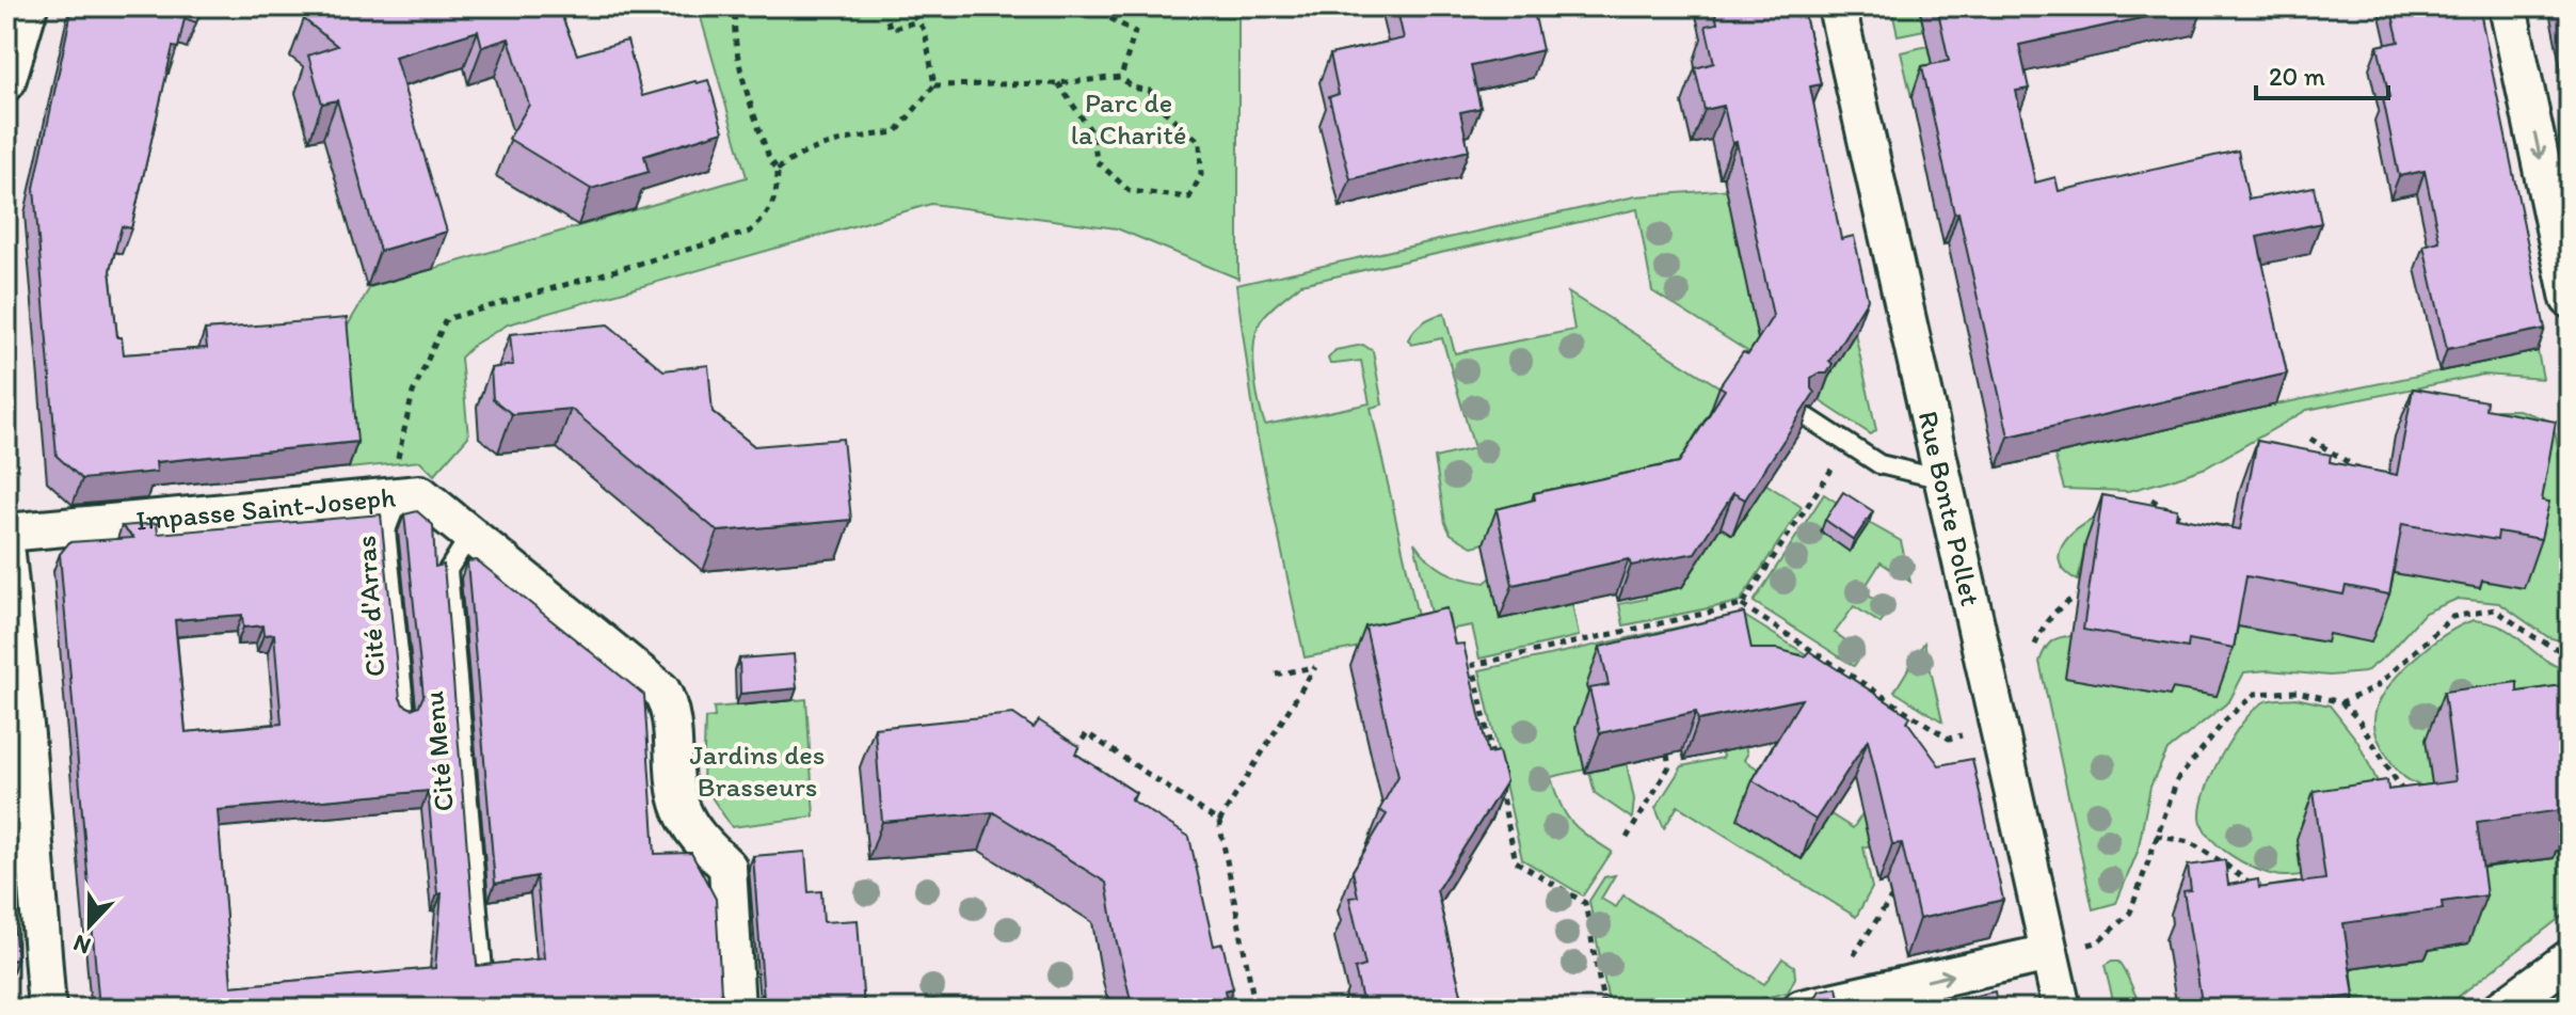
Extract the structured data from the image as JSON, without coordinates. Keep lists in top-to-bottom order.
{
  "streets": {
    "street": ["Rue Bonte Pollet", "Impasse Saint-Joseph"],
    "lane": ["Cité d'Arras", "Cité Menu"]
  },
  "crossings": [
    ["Impasse Saint-Joseph", "Cité d'Arras"],
    ["Impasse Saint-Joseph", "Cité Menu"]
  ],
  "parks": ["Parc de la Charité", "Jardins des Brasseurs"],
  "scale_bar": "20 m",
  "north": "bottom"
}
